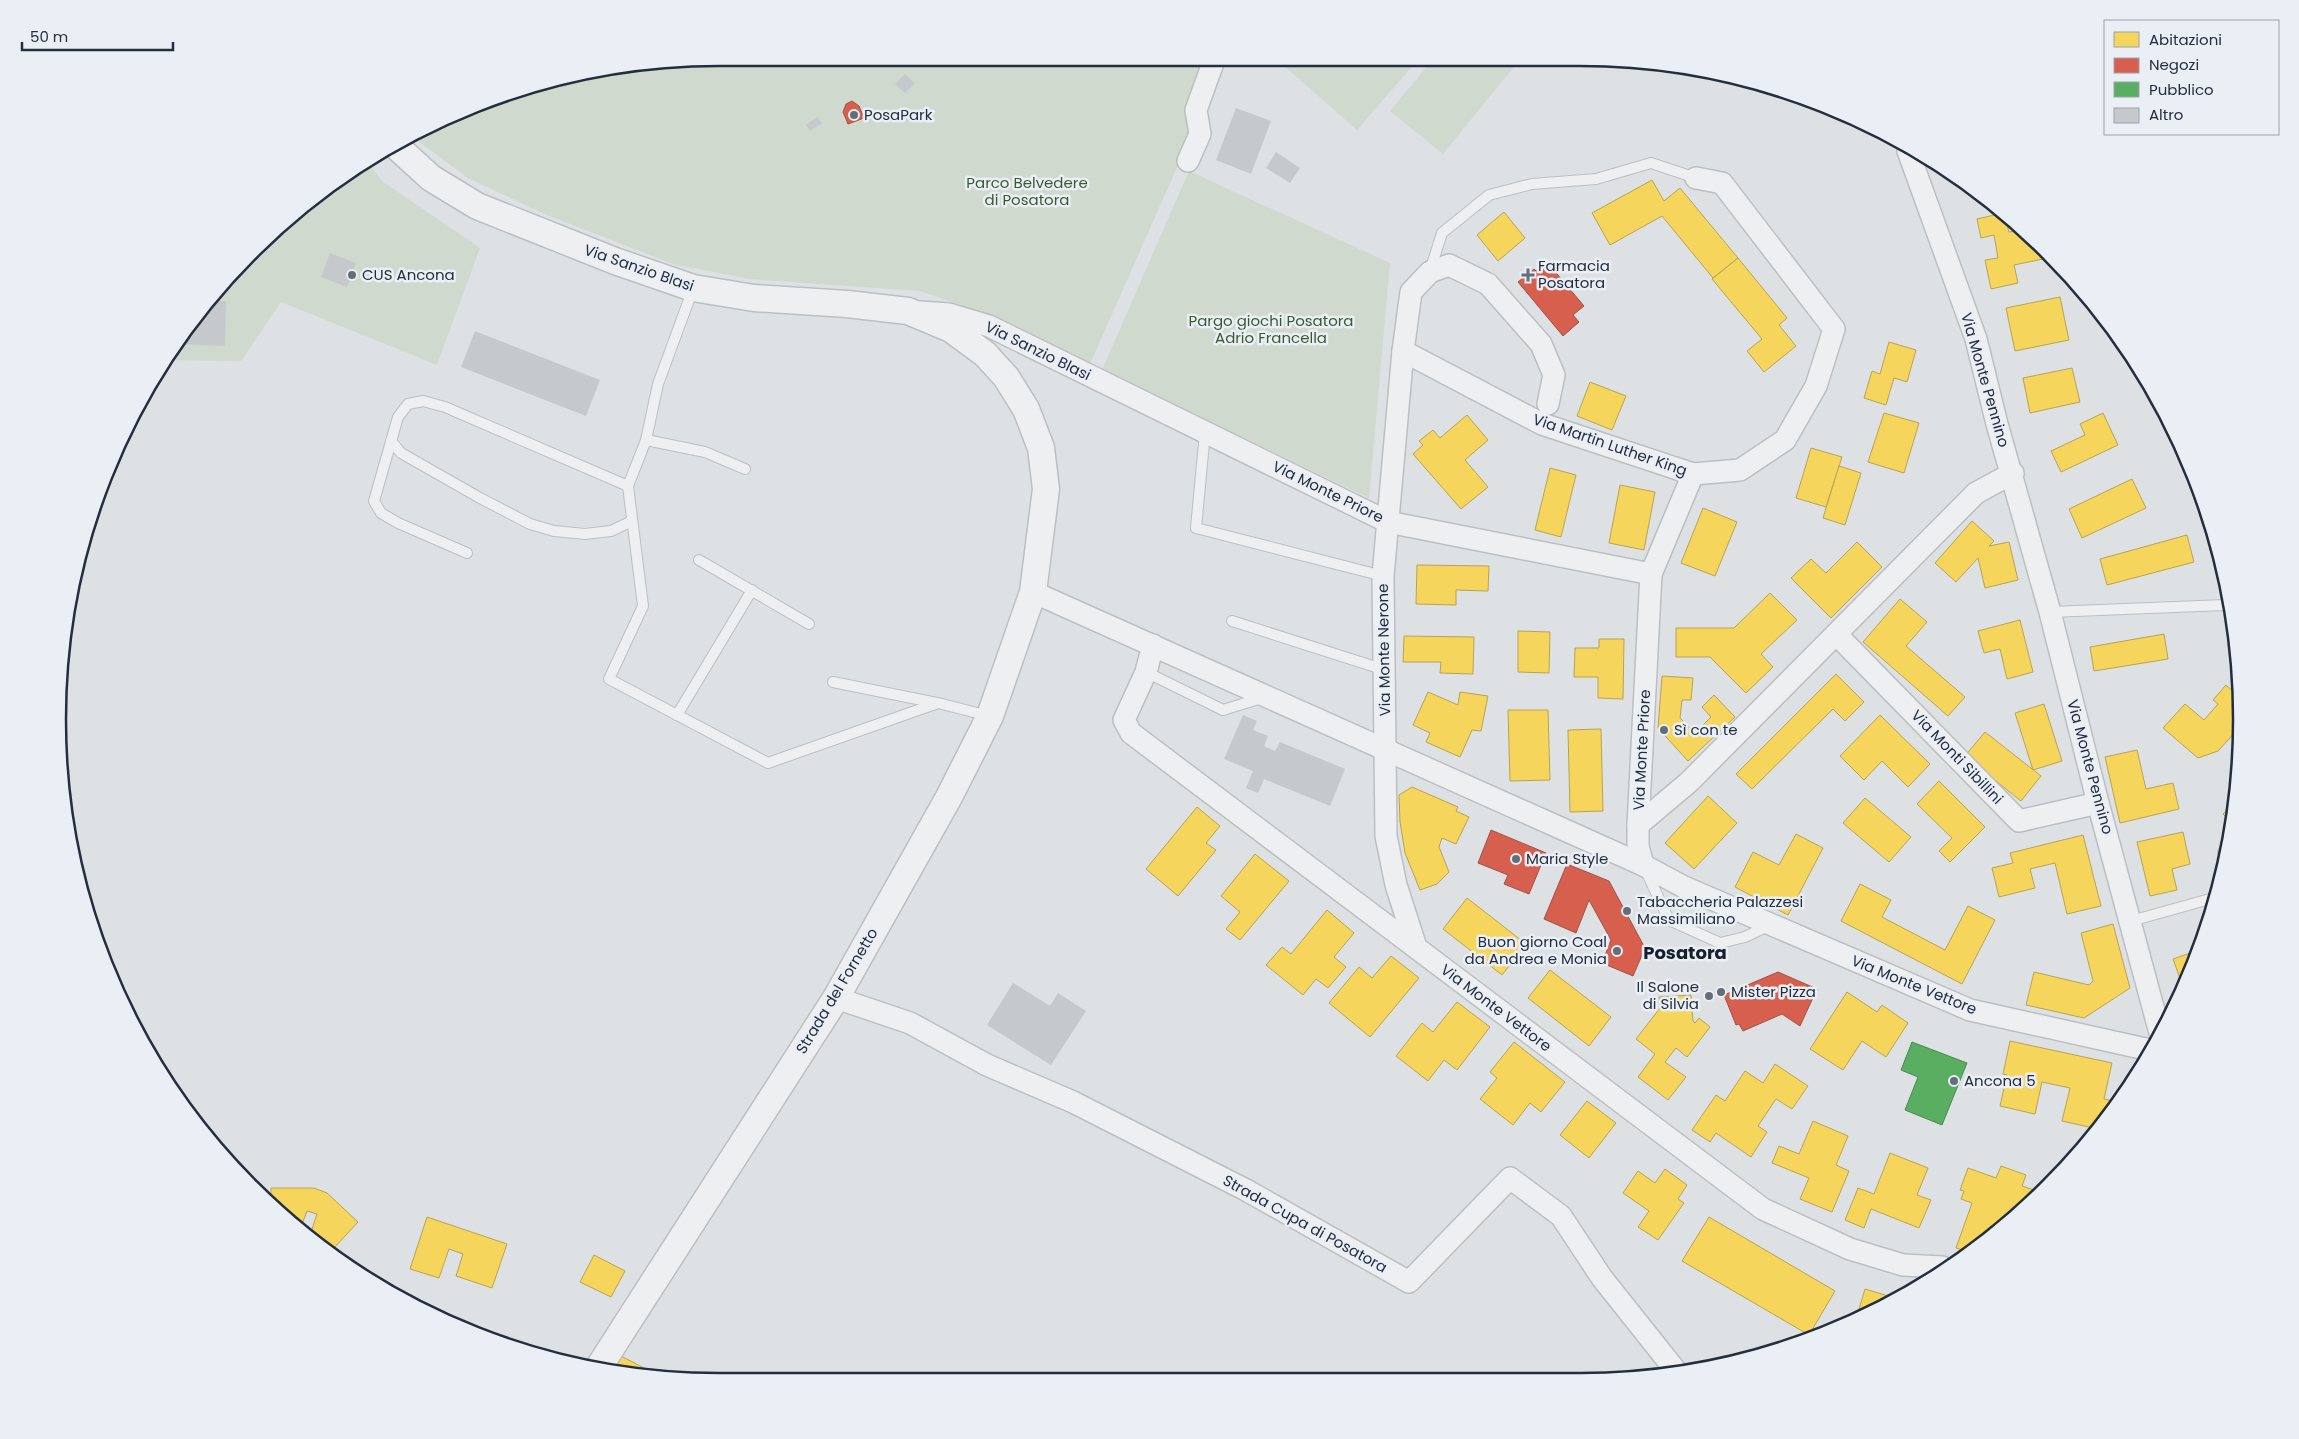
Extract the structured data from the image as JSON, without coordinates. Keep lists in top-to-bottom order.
{
  "streets": {
    "street": [
      "Via Sanzio Blasi",
      "Via Monte Pennino",
      "Via Martin Luther King",
      "Via Monte Priore",
      "Via Monte Nerone",
      "Via Monti Sibillini",
      "Via Monte Vettore",
      "Strada del Fornetto",
      "Strada Cupa di Posatora"
    ]
  },
  "crossings": [
    ["Via Sanzio Blasi", "Via Monte Priore"],
    ["Via Sanzio Blasi", "Via Monte Vettore"],
    ["Via Sanzio Blasi", "Strada del Fornetto"],
    ["Via Monte Pennino", "Via Monti Sibillini"],
    ["Via Martin Luther King", "Via Monte Priore"],
    ["Via Martin Luther King", "Via Monte Nerone"],
    ["Via Monte Priore", "Via Monte Nerone"],
    ["Via Monte Priore", "Via Monte Vettore"],
    ["Via Monte Nerone", "Via Monte Vettore"],
    ["Via Monte Vettore", "Strada del Fornetto"],
    ["Strada del Fornetto", "Strada Cupa di Posatora"]
  ],
  "districts": ["Posatora"],
  "parks": ["Parco Belvedere di Posatora", "Pargo giochi Posatora Adrio Francella"],
  "places": {
    "other": [
      "PosaPark",
      "CUS Ancona",
      "Sì con te",
      "Maria Style",
      "Tabaccheria Palazzesi Massimiliano",
      "Buon giorno Coal da Andrea e Monia",
      "Mister Pizza",
      "Il Salone di Silvia",
      "Ancona 5"
    ],
    "health": ["Farmacia Posatora"]
  },
  "legend": [
    "Abitazioni",
    "Negozi",
    "Pubblico",
    "Altro"
  ],
  "scale_bar": "50 m"
}
